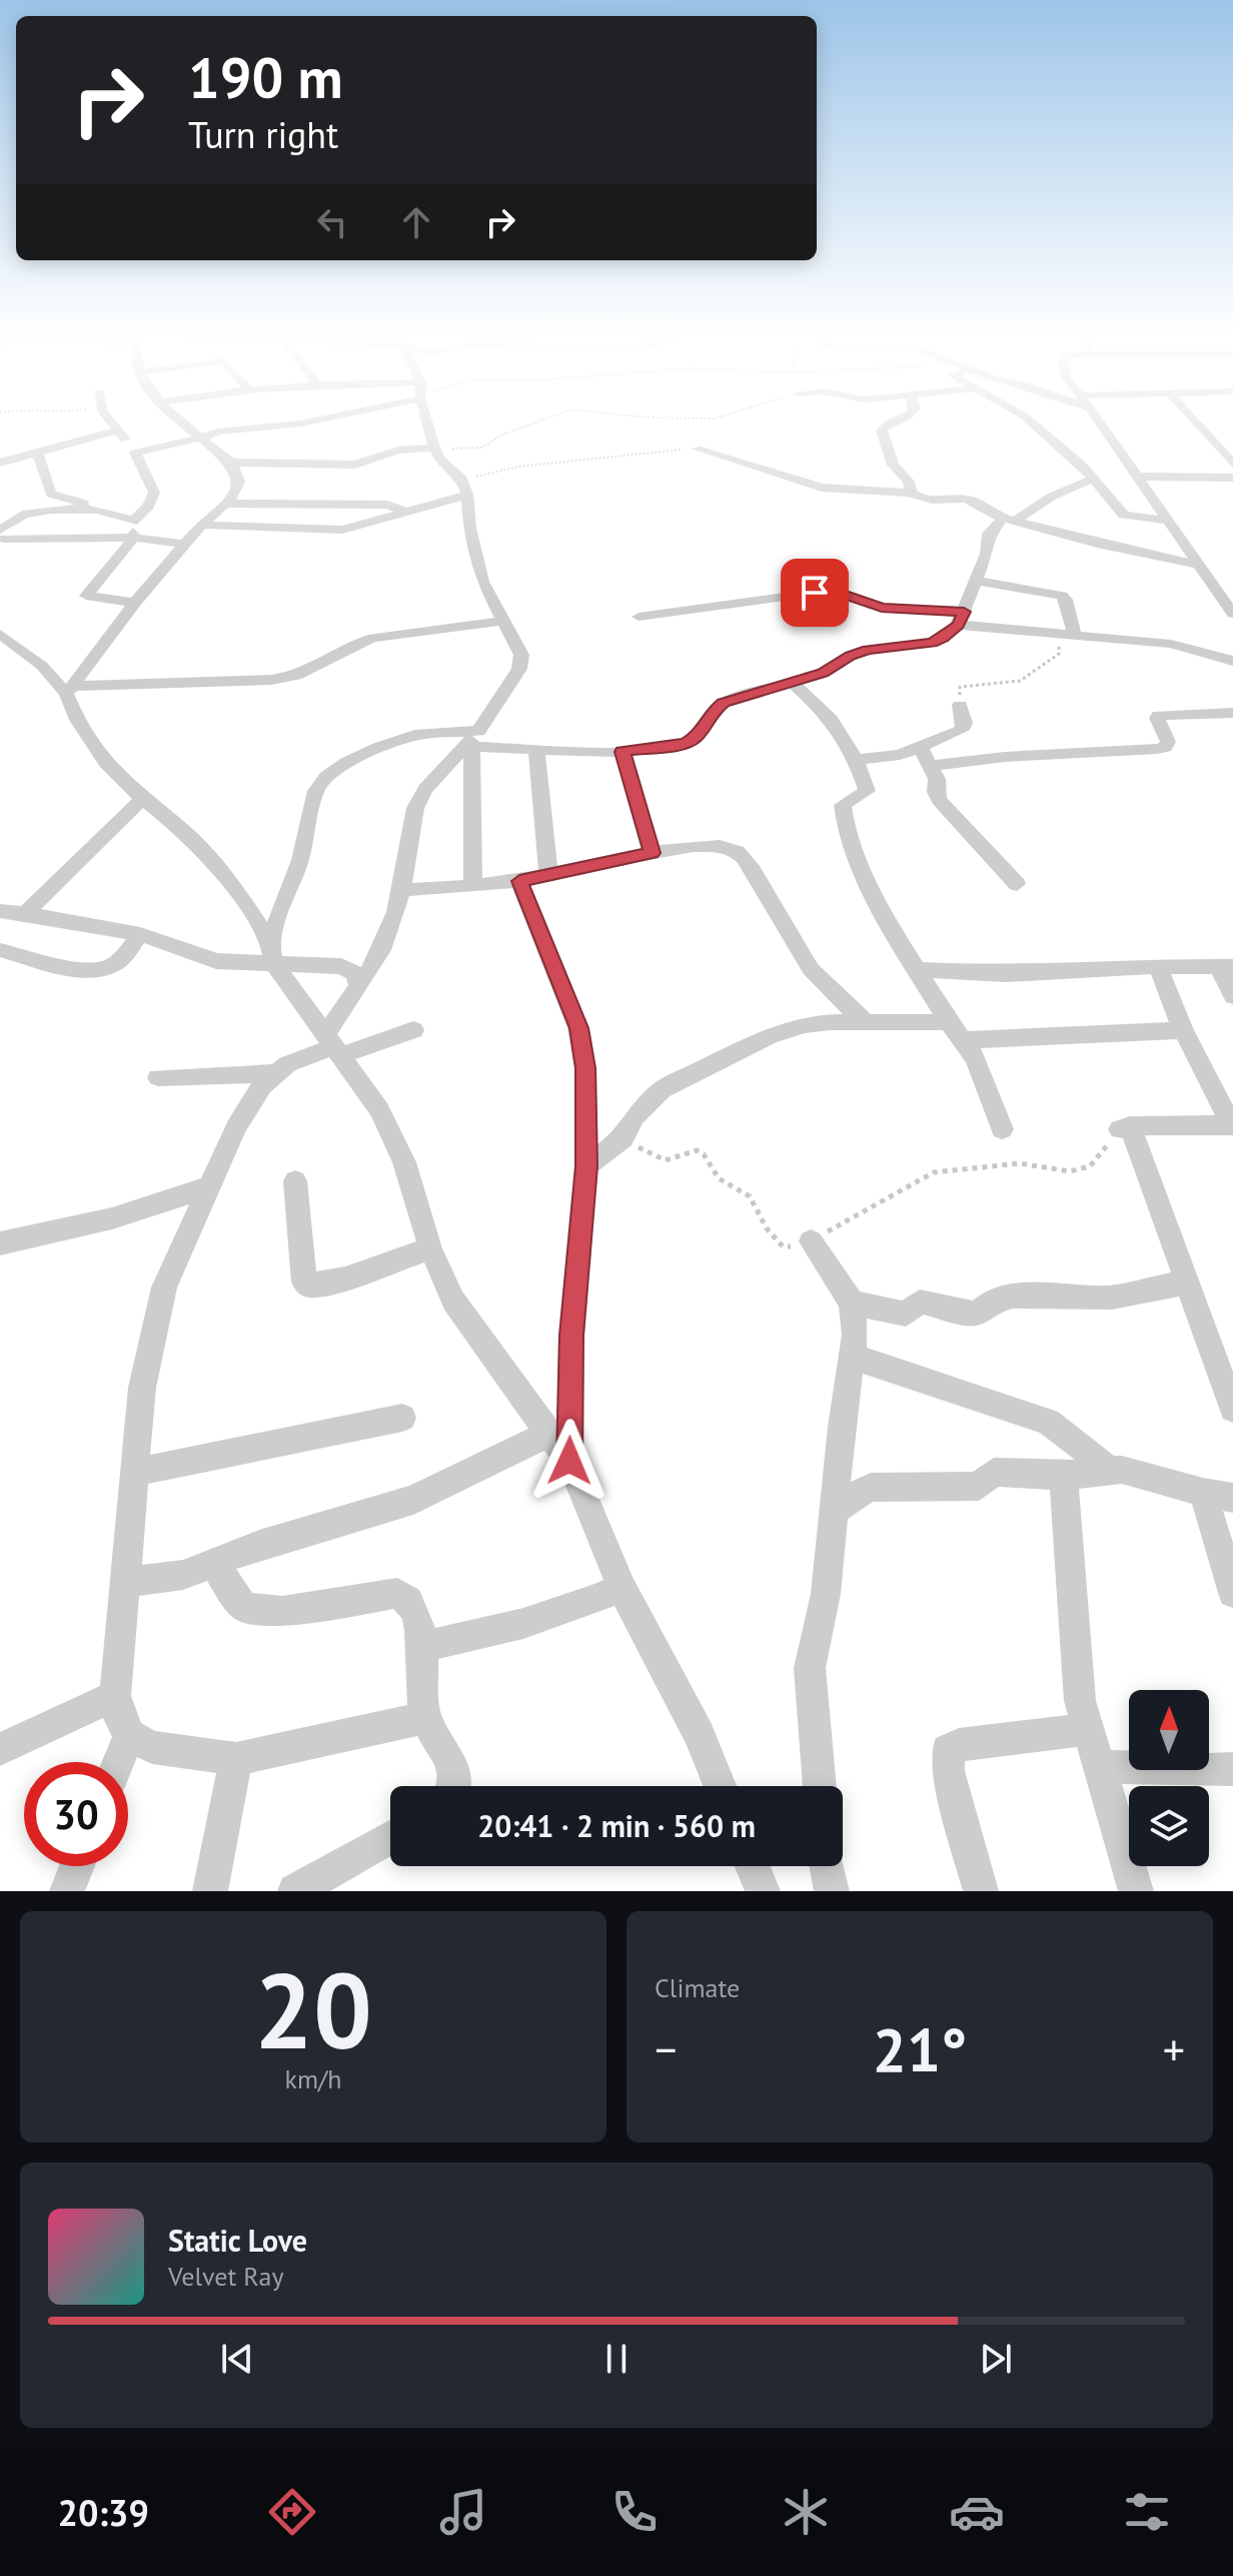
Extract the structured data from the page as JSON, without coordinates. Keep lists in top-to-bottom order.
{
  "north": "top",
  "page": {
    "turn": ["190 m", "Turn right"],
    "limit": "30",
    "trip": "20:41 · 2 min · 560 m",
    "tile": [
      ["20", "km/h"],
      "Climate"
    ],
    "heat": ["−", "21°", "+"],
    "song": ["Static Love", "Velvet Ray"],
    "tabs": "20:39"
  }
}
